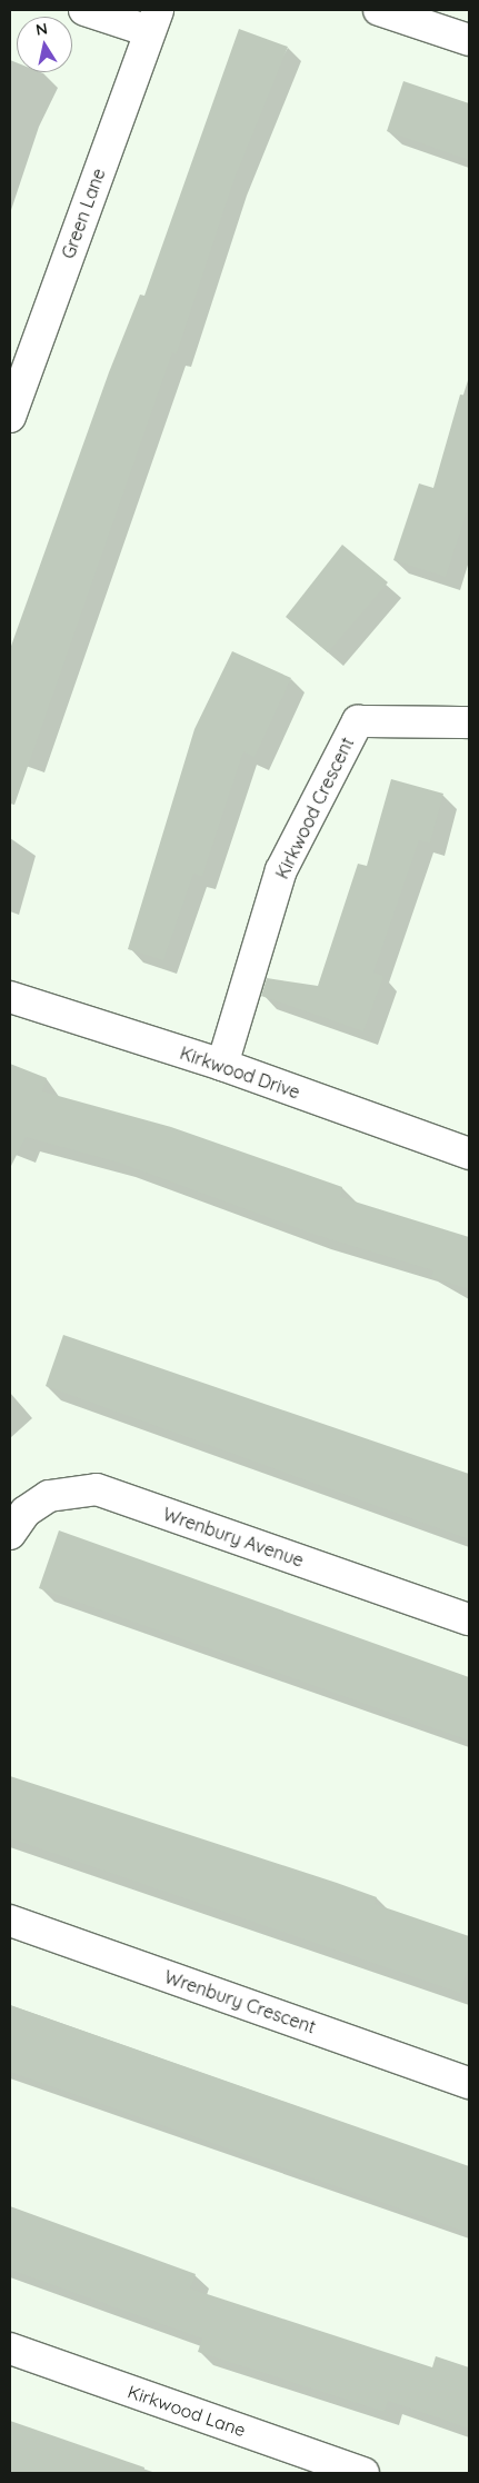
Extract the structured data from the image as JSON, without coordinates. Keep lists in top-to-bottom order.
{
  "streets": {
    "street": [
      "Green Lane",
      "Kirkwood Crescent",
      "Kirkwood Drive",
      "Wrenbury Avenue",
      "Wrenbury Crescent",
      "Kirkwood Lane"
    ]
  },
  "crossings": [
    ["Kirkwood Crescent", "Kirkwood Drive"]
  ],
  "north": "top"
}
